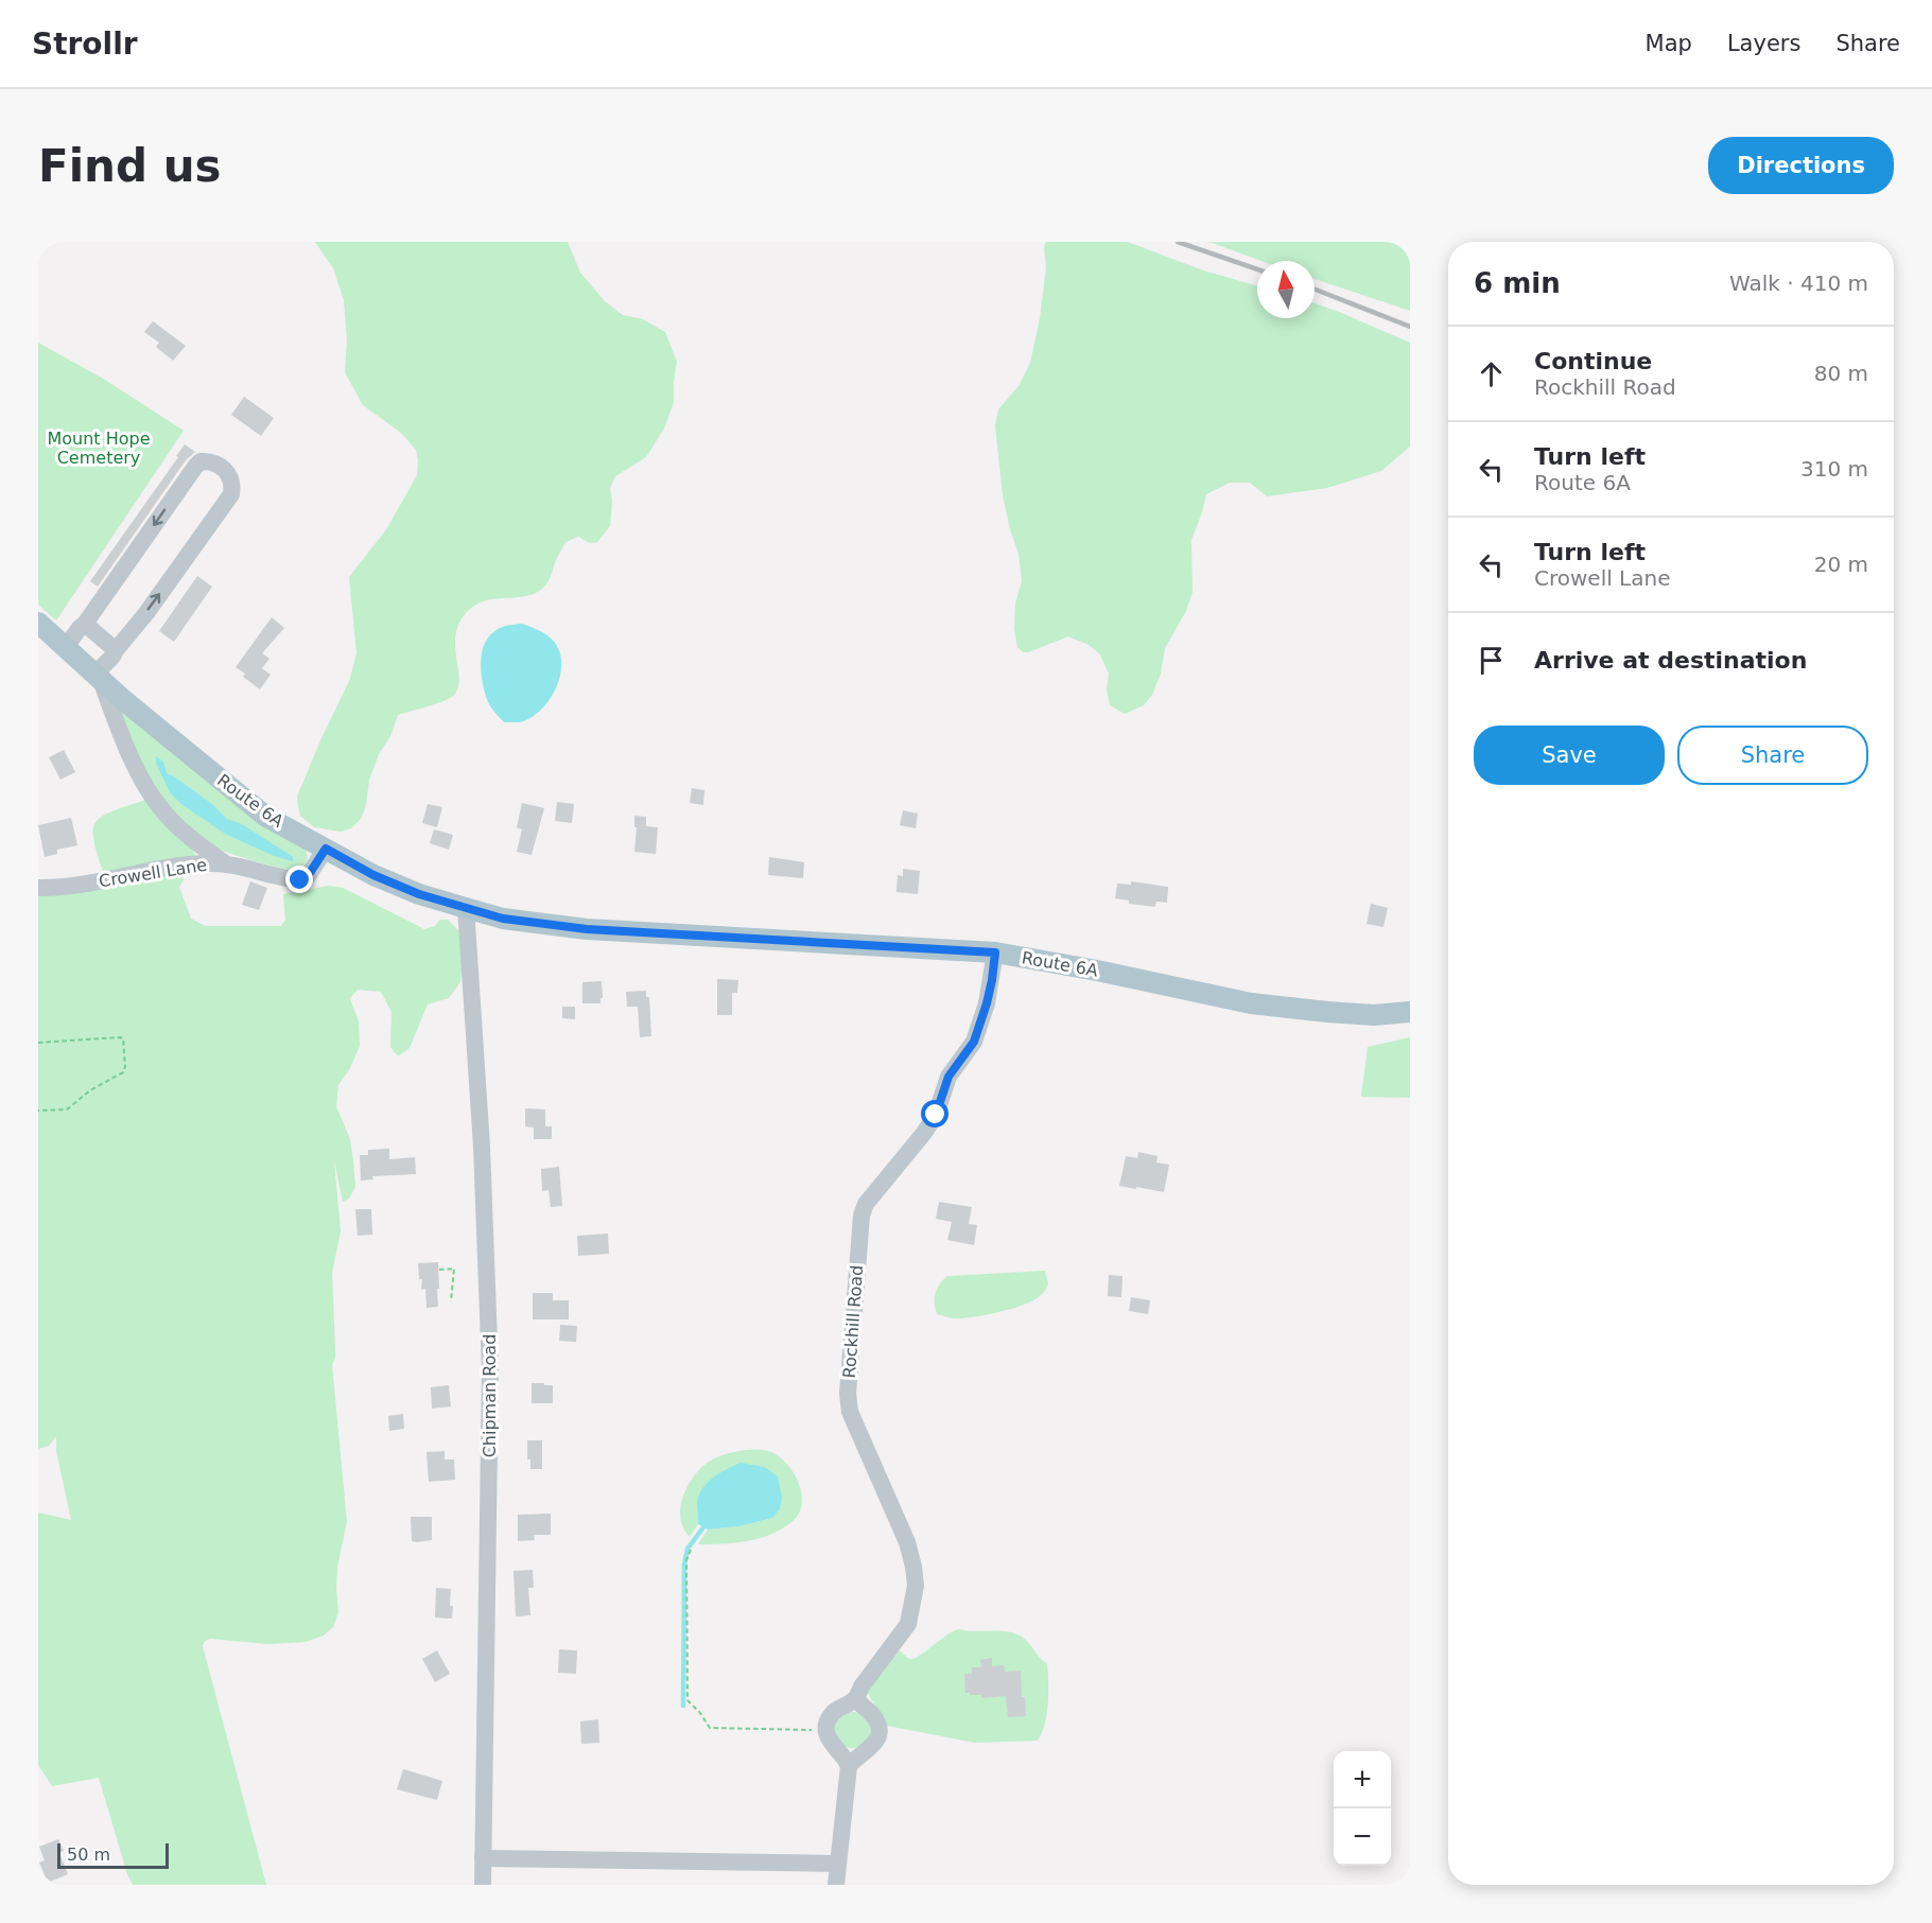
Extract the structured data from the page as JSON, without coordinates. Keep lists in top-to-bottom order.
{
  "streets": {
    "main road": ["Route 6A"],
    "street": ["Crowell Lane", "Rockhill Road", "Chipman Road"]
  },
  "crossings": [
    ["Route 6A", "Crowell Lane"],
    ["Route 6A", "Rockhill Road"],
    ["Route 6A", "Chipman Road"]
  ],
  "parks": ["Mount Hope Cemetery"],
  "scale_bar": "50 m",
  "north": "top",
  "page": {
    "header": "Strollr",
    "nav": ["Map", "Layers", "Share"],
    "buttons": [
      "Directions",
      ["Save", "Share"]
    ],
    "title": "Find us",
    "heading": ["6 min", "Walk · 410 m"],
    "list": [
      ["Continue", "Rockhill Road", "80 m"],
      ["Turn left", "Route 6A", "310 m"],
      ["Turn left", "Crowell Lane", "20 m"],
      "Arrive at destination"
    ],
    "map_buttons": ["+", "−"],
    "scale": "50 m"
  }
}
